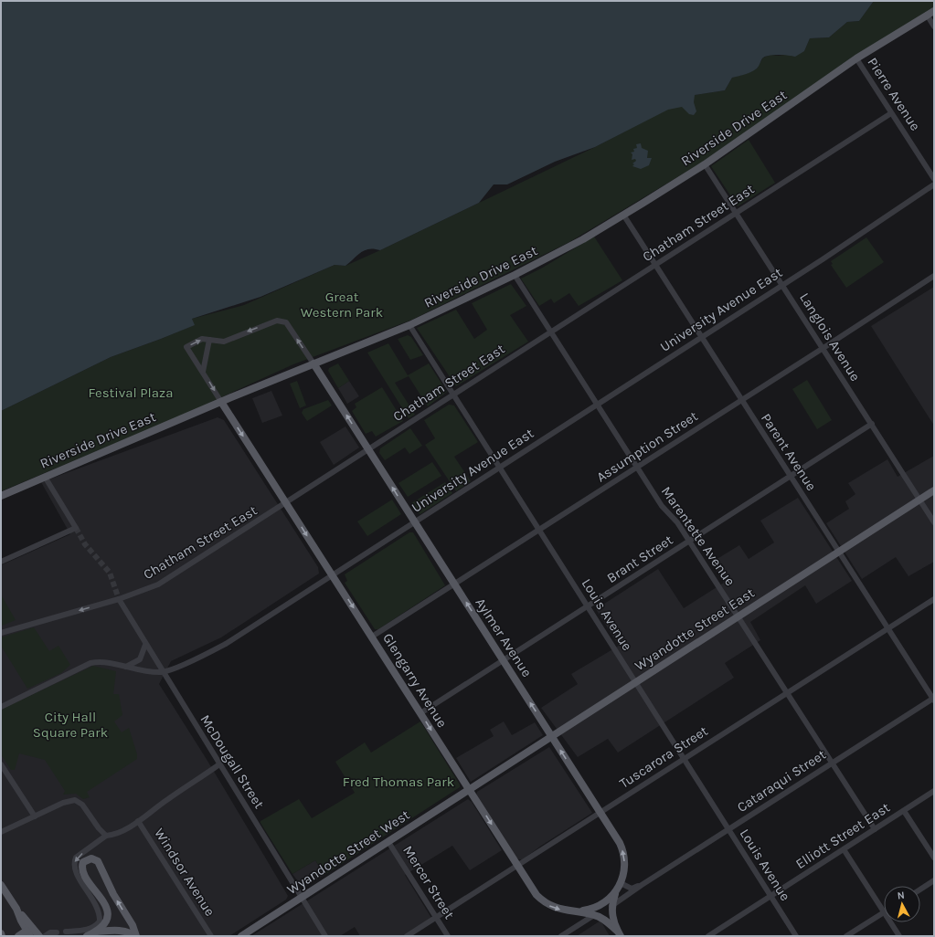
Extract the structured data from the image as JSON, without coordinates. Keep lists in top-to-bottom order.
{
  "streets": {
    "main road": [
      "Riverside Drive East",
      "Wyandotte Street East",
      "Aylmer Avenue",
      "Glengarry Avenue",
      "Wyandotte Street West"
    ],
    "street": [
      "Pierre Avenue",
      "Chatham Street East",
      "University Avenue East",
      "Langlois Avenue",
      "Assumption Street",
      "Parent Avenue",
      "Marentette Avenue",
      "Brant Street",
      "Louis Avenue",
      "Tuscarora Street",
      "McDougall Street",
      "Cataraqui Street",
      "Elliott Street East",
      "Windsor Avenue",
      "Mercer Street"
    ]
  },
  "crossings": [
    ["Pierre Avenue", "Riverside Drive East"],
    ["Pierre Avenue", "Chatham Street East"],
    ["Riverside Drive East", "Langlois Avenue"],
    ["Riverside Drive East", "Parent Avenue"],
    ["Riverside Drive East", "Marentette Avenue"],
    ["Riverside Drive East", "Louis Avenue"],
    ["Riverside Drive East", "Aylmer Avenue"],
    ["Riverside Drive East", "Glengarry Avenue"],
    ["Chatham Street East", "Langlois Avenue"],
    ["Chatham Street East", "Parent Avenue"],
    ["Chatham Street East", "Marentette Avenue"],
    ["Chatham Street East", "Louis Avenue"],
    ["Chatham Street East", "Aylmer Avenue"],
    ["Chatham Street East", "Glengarry Avenue"],
    ["Chatham Street East", "McDougall Street"],
    ["University Avenue East", "Langlois Avenue"],
    ["University Avenue East", "Parent Avenue"],
    ["University Avenue East", "Marentette Avenue"],
    ["University Avenue East", "Louis Avenue"],
    ["University Avenue East", "Aylmer Avenue"],
    ["University Avenue East", "Glengarry Avenue"],
    ["University Avenue East", "McDougall Street"],
    ["Langlois Avenue", "Assumption Street"],
    ["Langlois Avenue", "Brant Street"],
    ["Langlois Avenue", "Wyandotte Street East"],
    ["Assumption Street", "Parent Avenue"],
    ["Assumption Street", "Marentette Avenue"],
    ["Assumption Street", "Louis Avenue"],
    ["Assumption Street", "Aylmer Avenue"],
    ["Assumption Street", "Glengarry Avenue"],
    ["Parent Avenue", "Brant Street"],
    ["Parent Avenue", "Wyandotte Street East"],
    ["Parent Avenue", "Tuscarora Street"],
    ["Parent Avenue", "Cataraqui Street"],
    ["Marentette Avenue", "Brant Street"],
    ["Marentette Avenue", "Wyandotte Street East"],
    ["Marentette Avenue", "Tuscarora Street"],
    ["Marentette Avenue", "Cataraqui Street"],
    ["Marentette Avenue", "Elliott Street East"],
    ["Brant Street", "Louis Avenue"],
    ["Brant Street", "Aylmer Avenue"],
    ["Brant Street", "Glengarry Avenue"],
    ["Louis Avenue", "Wyandotte Street East"],
    ["Louis Avenue", "Tuscarora Street"],
    ["Louis Avenue", "Cataraqui Street"],
    ["Louis Avenue", "Elliott Street East"],
    ["Wyandotte Street East", "Aylmer Avenue"],
    ["Wyandotte Street East", "Glengarry Avenue"],
    ["Wyandotte Street East", "Wyandotte Street West"],
    ["Aylmer Avenue", "Glengarry Avenue"],
    ["Aylmer Avenue", "Tuscarora Street"],
    ["Aylmer Avenue", "Cataraqui Street"],
    ["Glengarry Avenue", "Tuscarora Street"],
    ["Glengarry Avenue", "Wyandotte Street West"],
    ["Tuscarora Street", "Mercer Street"],
    ["McDougall Street", "Wyandotte Street West"],
    ["Wyandotte Street West", "Mercer Street"]
  ],
  "one_way": ["Aylmer Avenue", "Glengarry Avenue"],
  "parks": [
    "Great Western Park",
    "Festival Plaza",
    "City Hall Square Park",
    "Fred Thomas Park"
  ],
  "north": "top"
}
